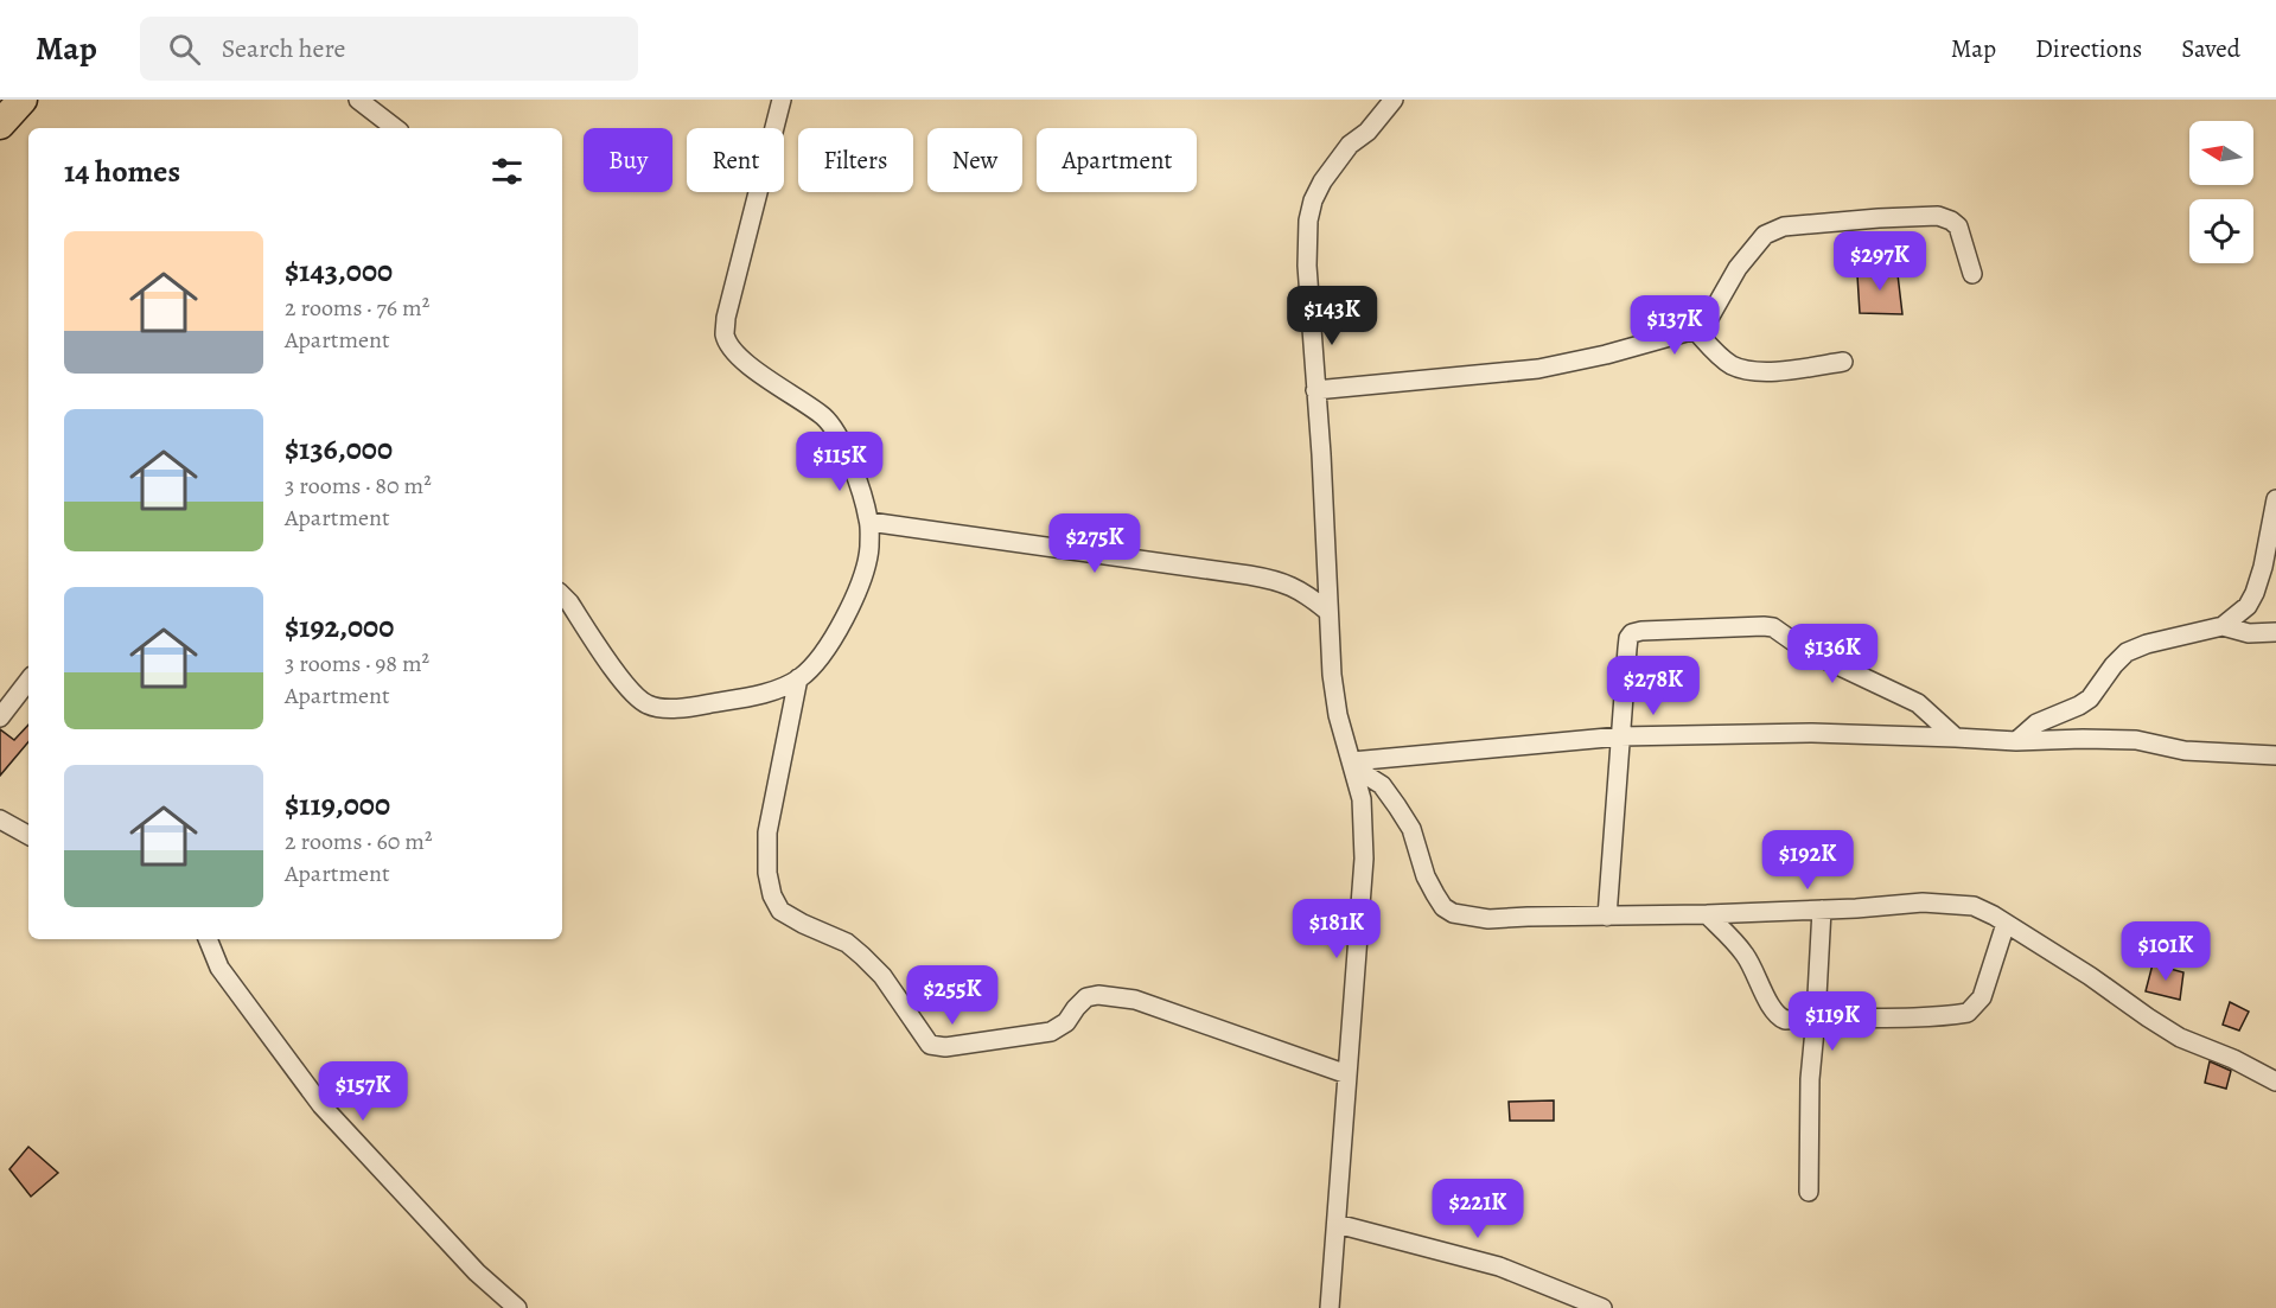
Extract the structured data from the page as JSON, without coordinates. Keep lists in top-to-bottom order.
{
  "north": "left",
  "page": {
    "header": "Map",
    "search": "Search here",
    "nav": ["Map", "Directions", "Saved"],
    "chip": [
      "Buy",
      "Rent",
      "Filters",
      "New",
      "Apartment"
    ],
    "heading": "14 homes",
    "list": [
      {
        "name": "$143,000",
        "note": "2 rooms · 76 m² · Apartment"
      },
      {
        "name": "$136,000",
        "note": "3 rooms · 80 m² · Apartment"
      },
      {
        "name": "$192,000",
        "note": "3 rooms · 98 m² · Apartment"
      },
      {
        "name": "$119,000",
        "note": "2 rooms · 60 m² · Apartment"
      }
    ],
    "price": [
      "$297K",
      "$143K",
      "$137K",
      "$115K",
      "$275K",
      "$136K",
      "$278K",
      "$192K",
      "$181K",
      "$101K",
      "$255K",
      "$119K",
      "$157K",
      "$221K"
    ]
  }
}
